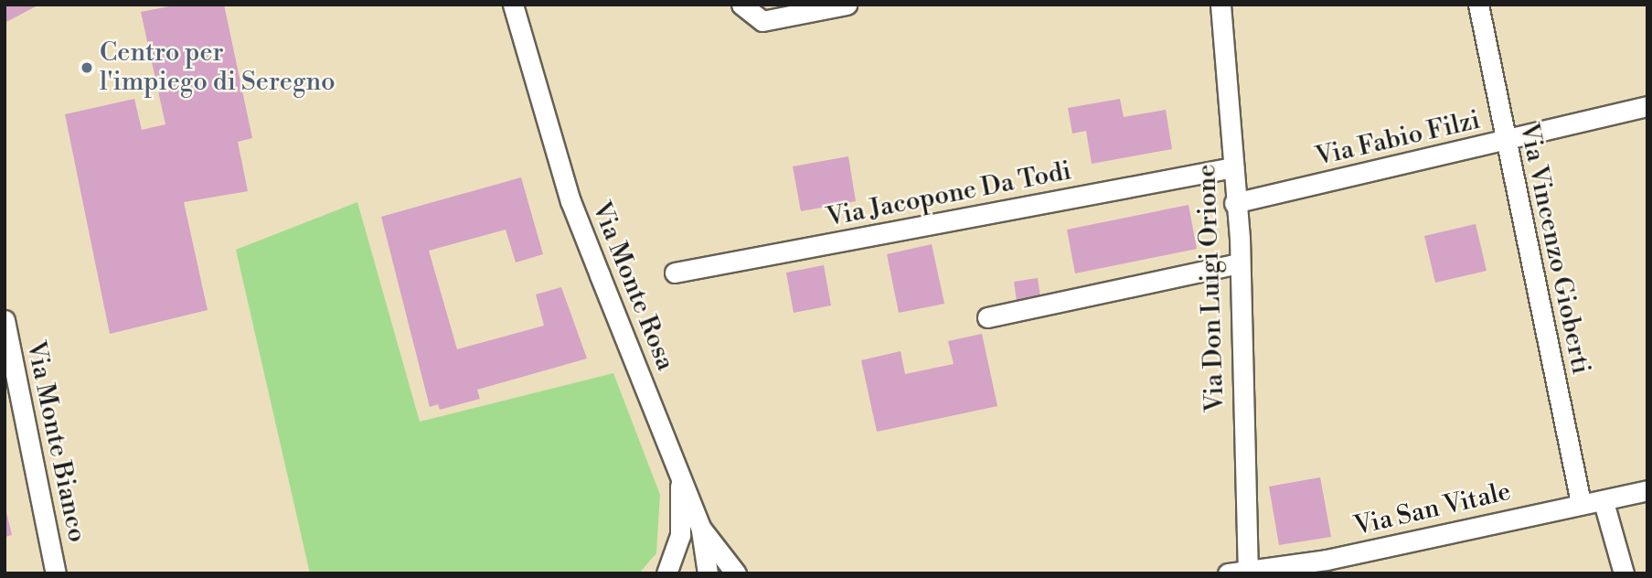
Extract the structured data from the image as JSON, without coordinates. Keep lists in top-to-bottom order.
{
  "streets": {
    "street": [
      "Via Fabio Filzi",
      "Via Jacopone Da Todi",
      "Via Vincenzo Gioberti",
      "Via Monte Rosa",
      "Via Don Luigi Orione",
      "Via Monte Bianco",
      "Via San Vitale"
    ]
  },
  "crossings": [
    ["Via Fabio Filzi", "Via Vincenzo Gioberti"],
    ["Via Fabio Filzi", "Via Don Luigi Orione"],
    ["Via Jacopone Da Todi", "Via Don Luigi Orione"],
    ["Via Vincenzo Gioberti", "Via San Vitale"],
    ["Via Don Luigi Orione", "Via San Vitale"]
  ],
  "places": ["Centro per l'impiego di Seregno"]
}
